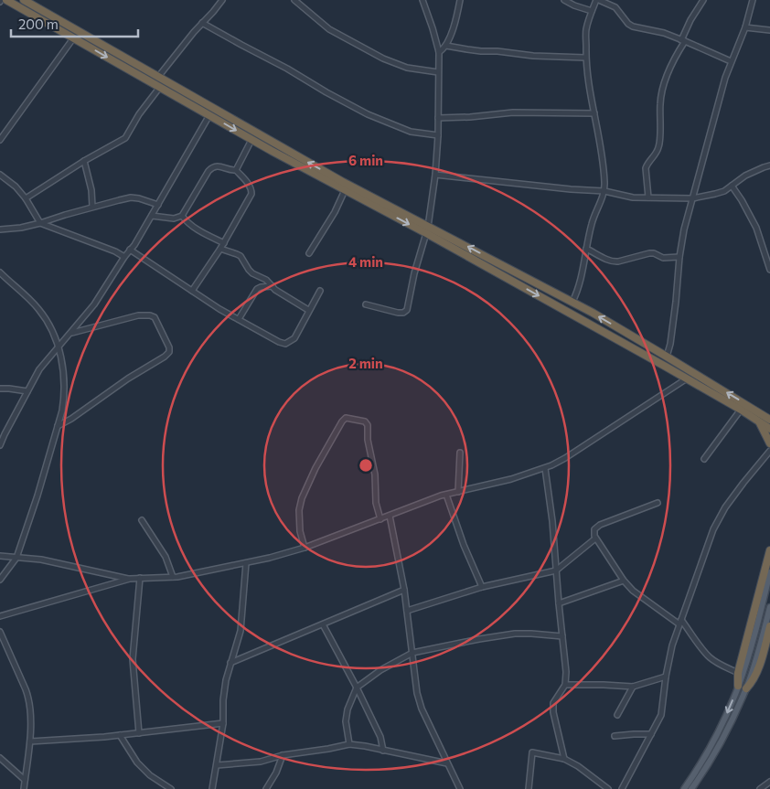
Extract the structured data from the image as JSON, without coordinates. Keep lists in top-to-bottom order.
{
  "scale_bar": "200 m",
  "rings": ["6 min", "4 min", "2 min"]
}
